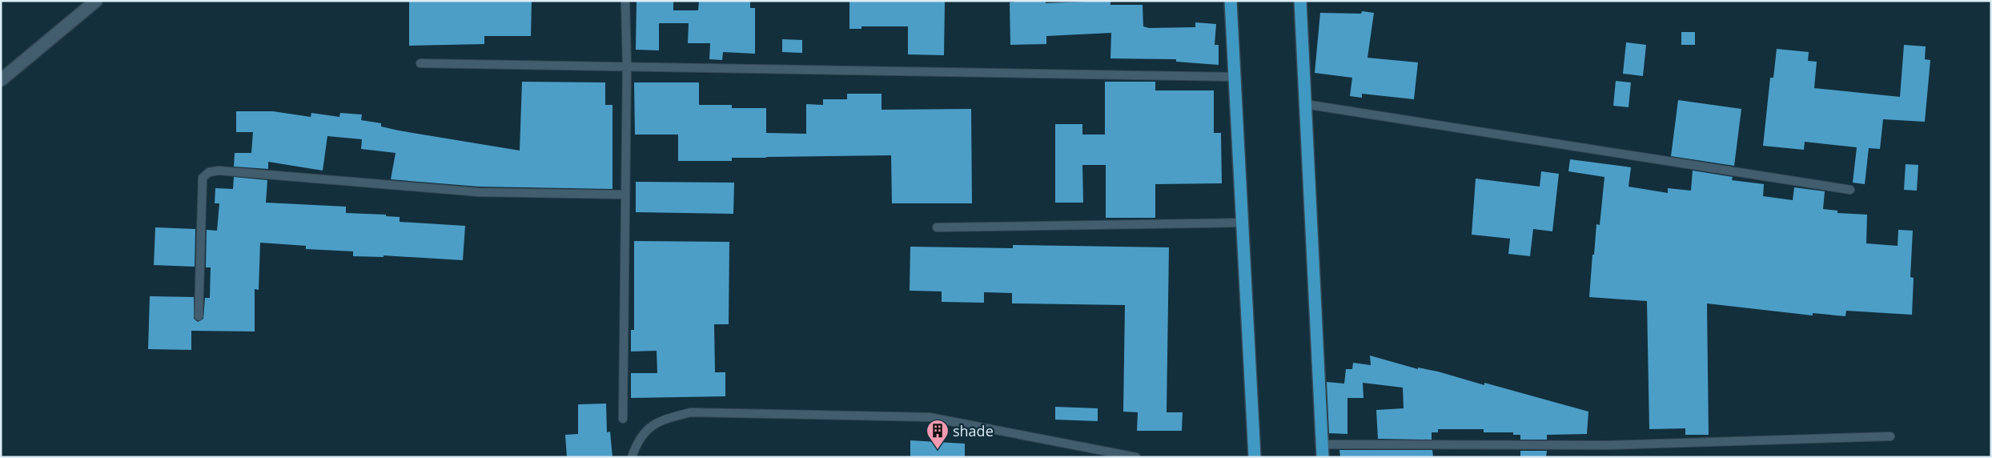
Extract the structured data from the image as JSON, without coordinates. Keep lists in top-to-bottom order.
{
  "places": {
    "building": ["shade"]
  }
}
